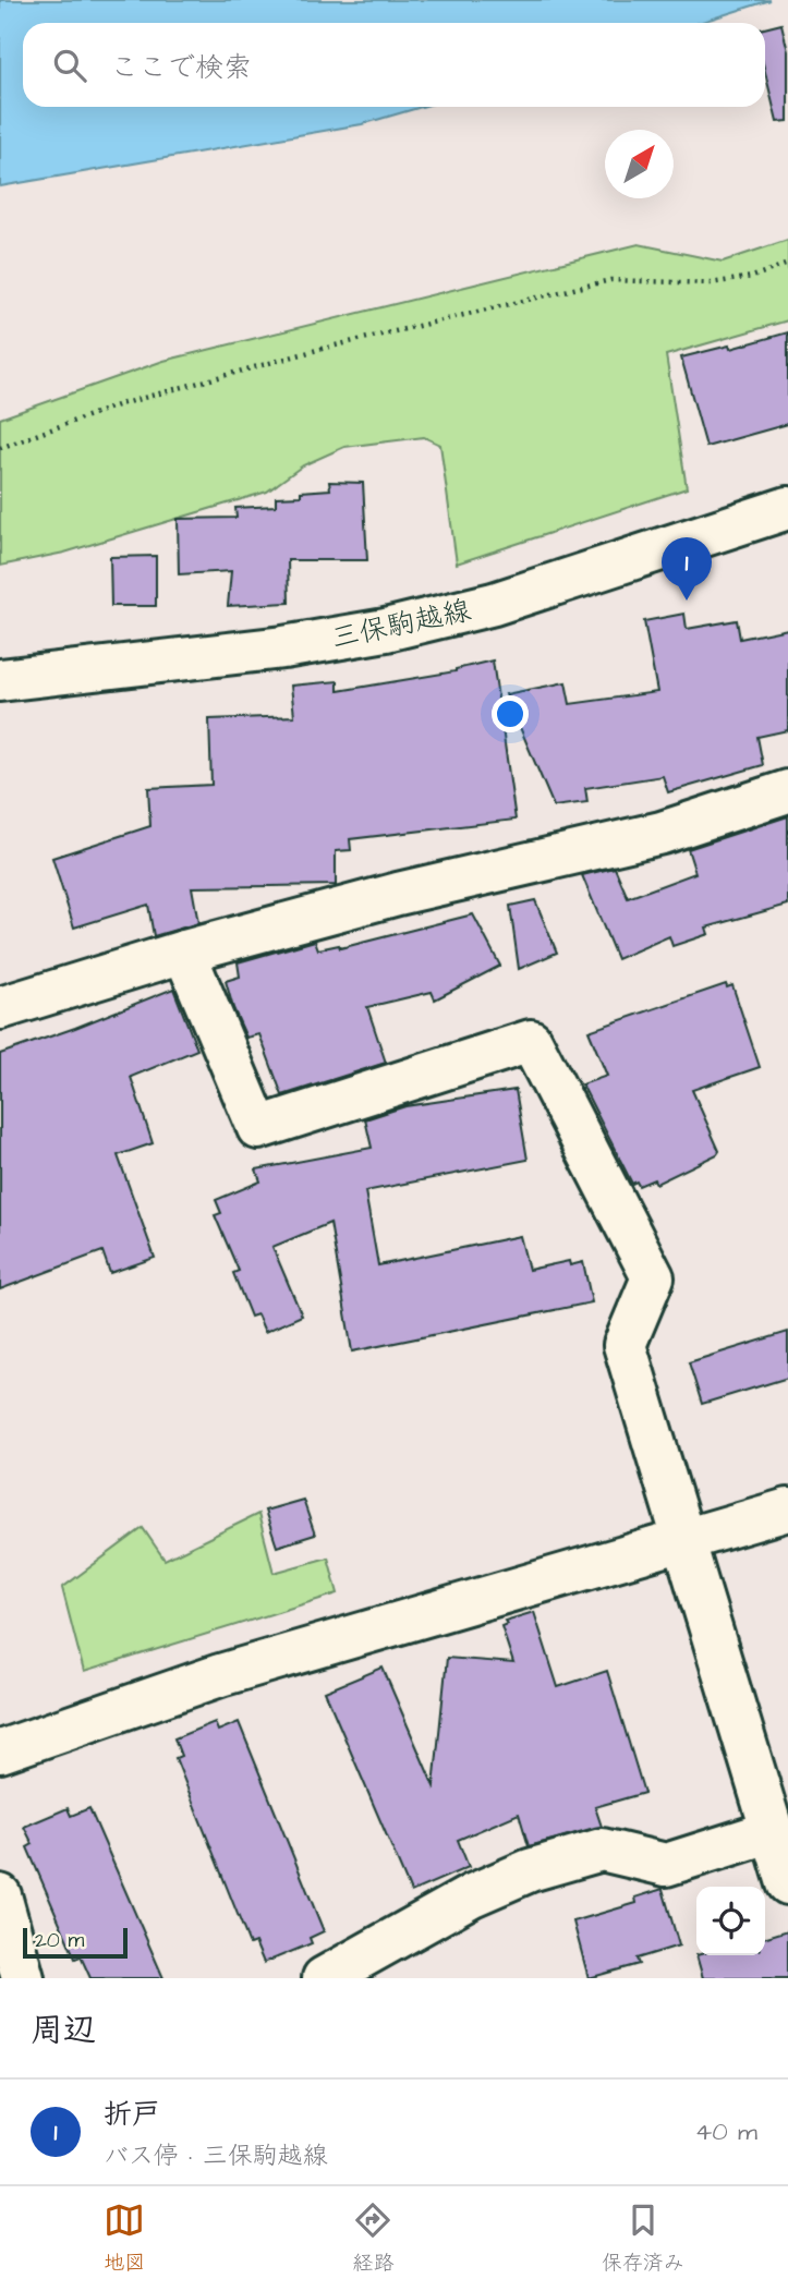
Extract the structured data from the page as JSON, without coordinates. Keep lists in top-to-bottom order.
{
  "streets": {
    "street": ["三保駒越線"]
  },
  "scale_bar": "20 m",
  "north": "top right",
  "page": {
    "search": "ここで検索",
    "pins": "1",
    "scale": "20 m",
    "heading": "周辺",
    "list": [
      {
        "mark": "1",
        "name": "折戸",
        "note": "バス停 · 三保駒越線",
        "value": "40 m"
      }
    ],
    "nav": ["地図", "経路", "保存済み"]
  }
}
